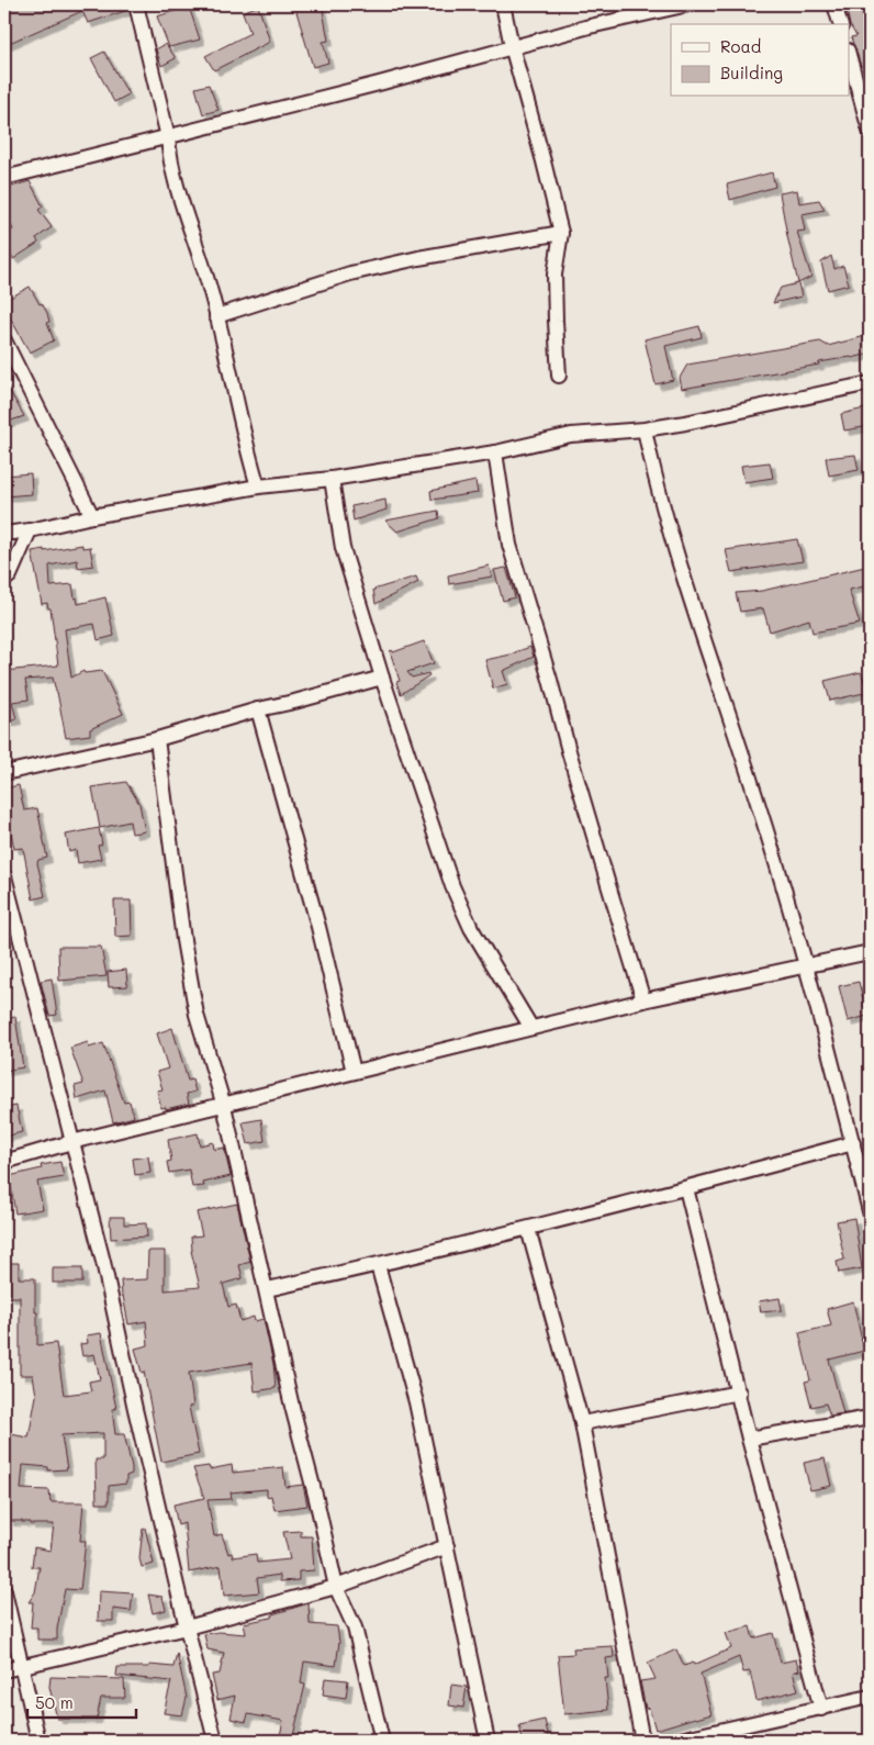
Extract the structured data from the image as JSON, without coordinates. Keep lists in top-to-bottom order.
{
  "legend": ["Road", "Building"],
  "scale_bar": "50 m"
}
